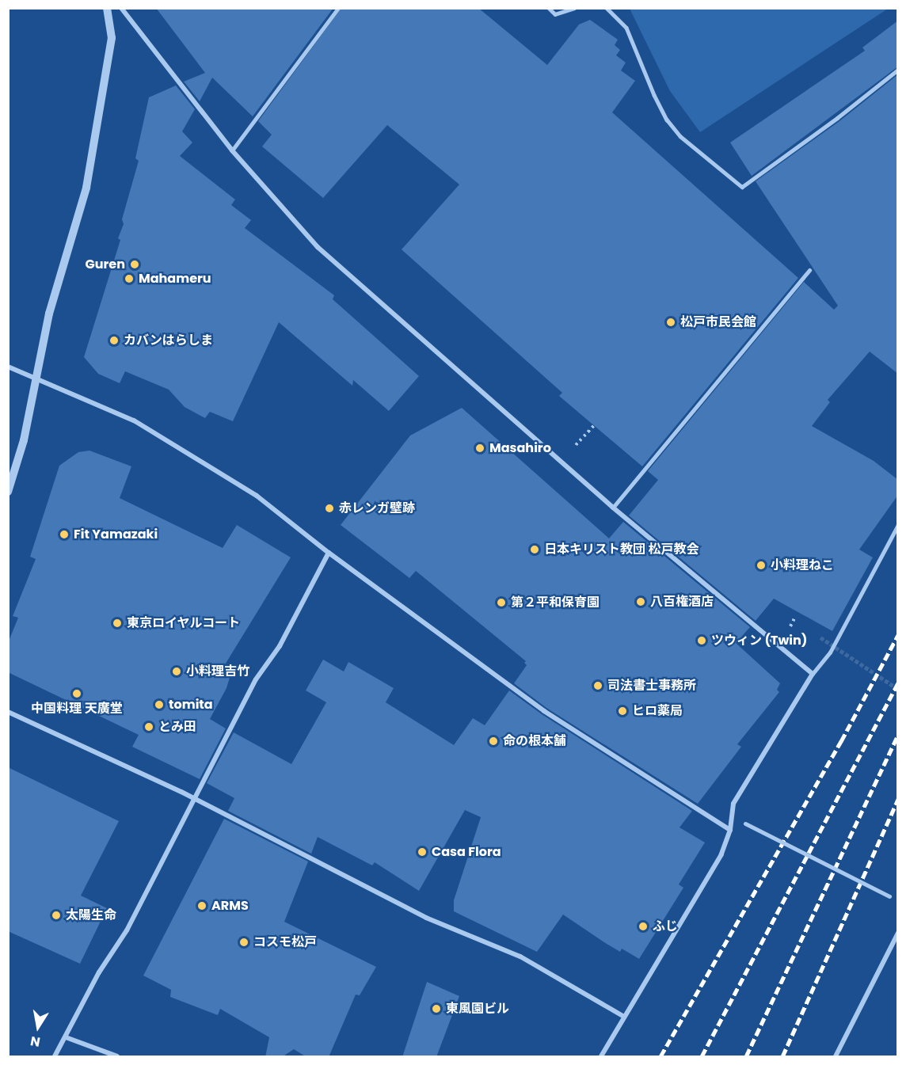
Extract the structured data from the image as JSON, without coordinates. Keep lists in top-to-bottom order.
{
  "places": [
    "Guren",
    "Mahameru",
    "松戸市民会館",
    "カバンはらしま",
    "Masahiro",
    "赤レンガ壁跡",
    "Fit Yamazaki",
    "日本キリスト教団 松戸教会",
    "小料理ねこ",
    "八百権酒店",
    "第２平和保育園",
    "東京ロイヤルコート",
    "ツウィン (Twin)",
    "小料理吉竹",
    "司法書士事務所",
    "中国料理 天廣堂",
    "tomita",
    "ヒロ薬局",
    "とみ田",
    "命の根本舗",
    "Casa Flora",
    "ARMS",
    "太陽生命",
    "ふじ",
    "コスモ松戸",
    "東風園ビル"
  ],
  "north": "bottom"
}
